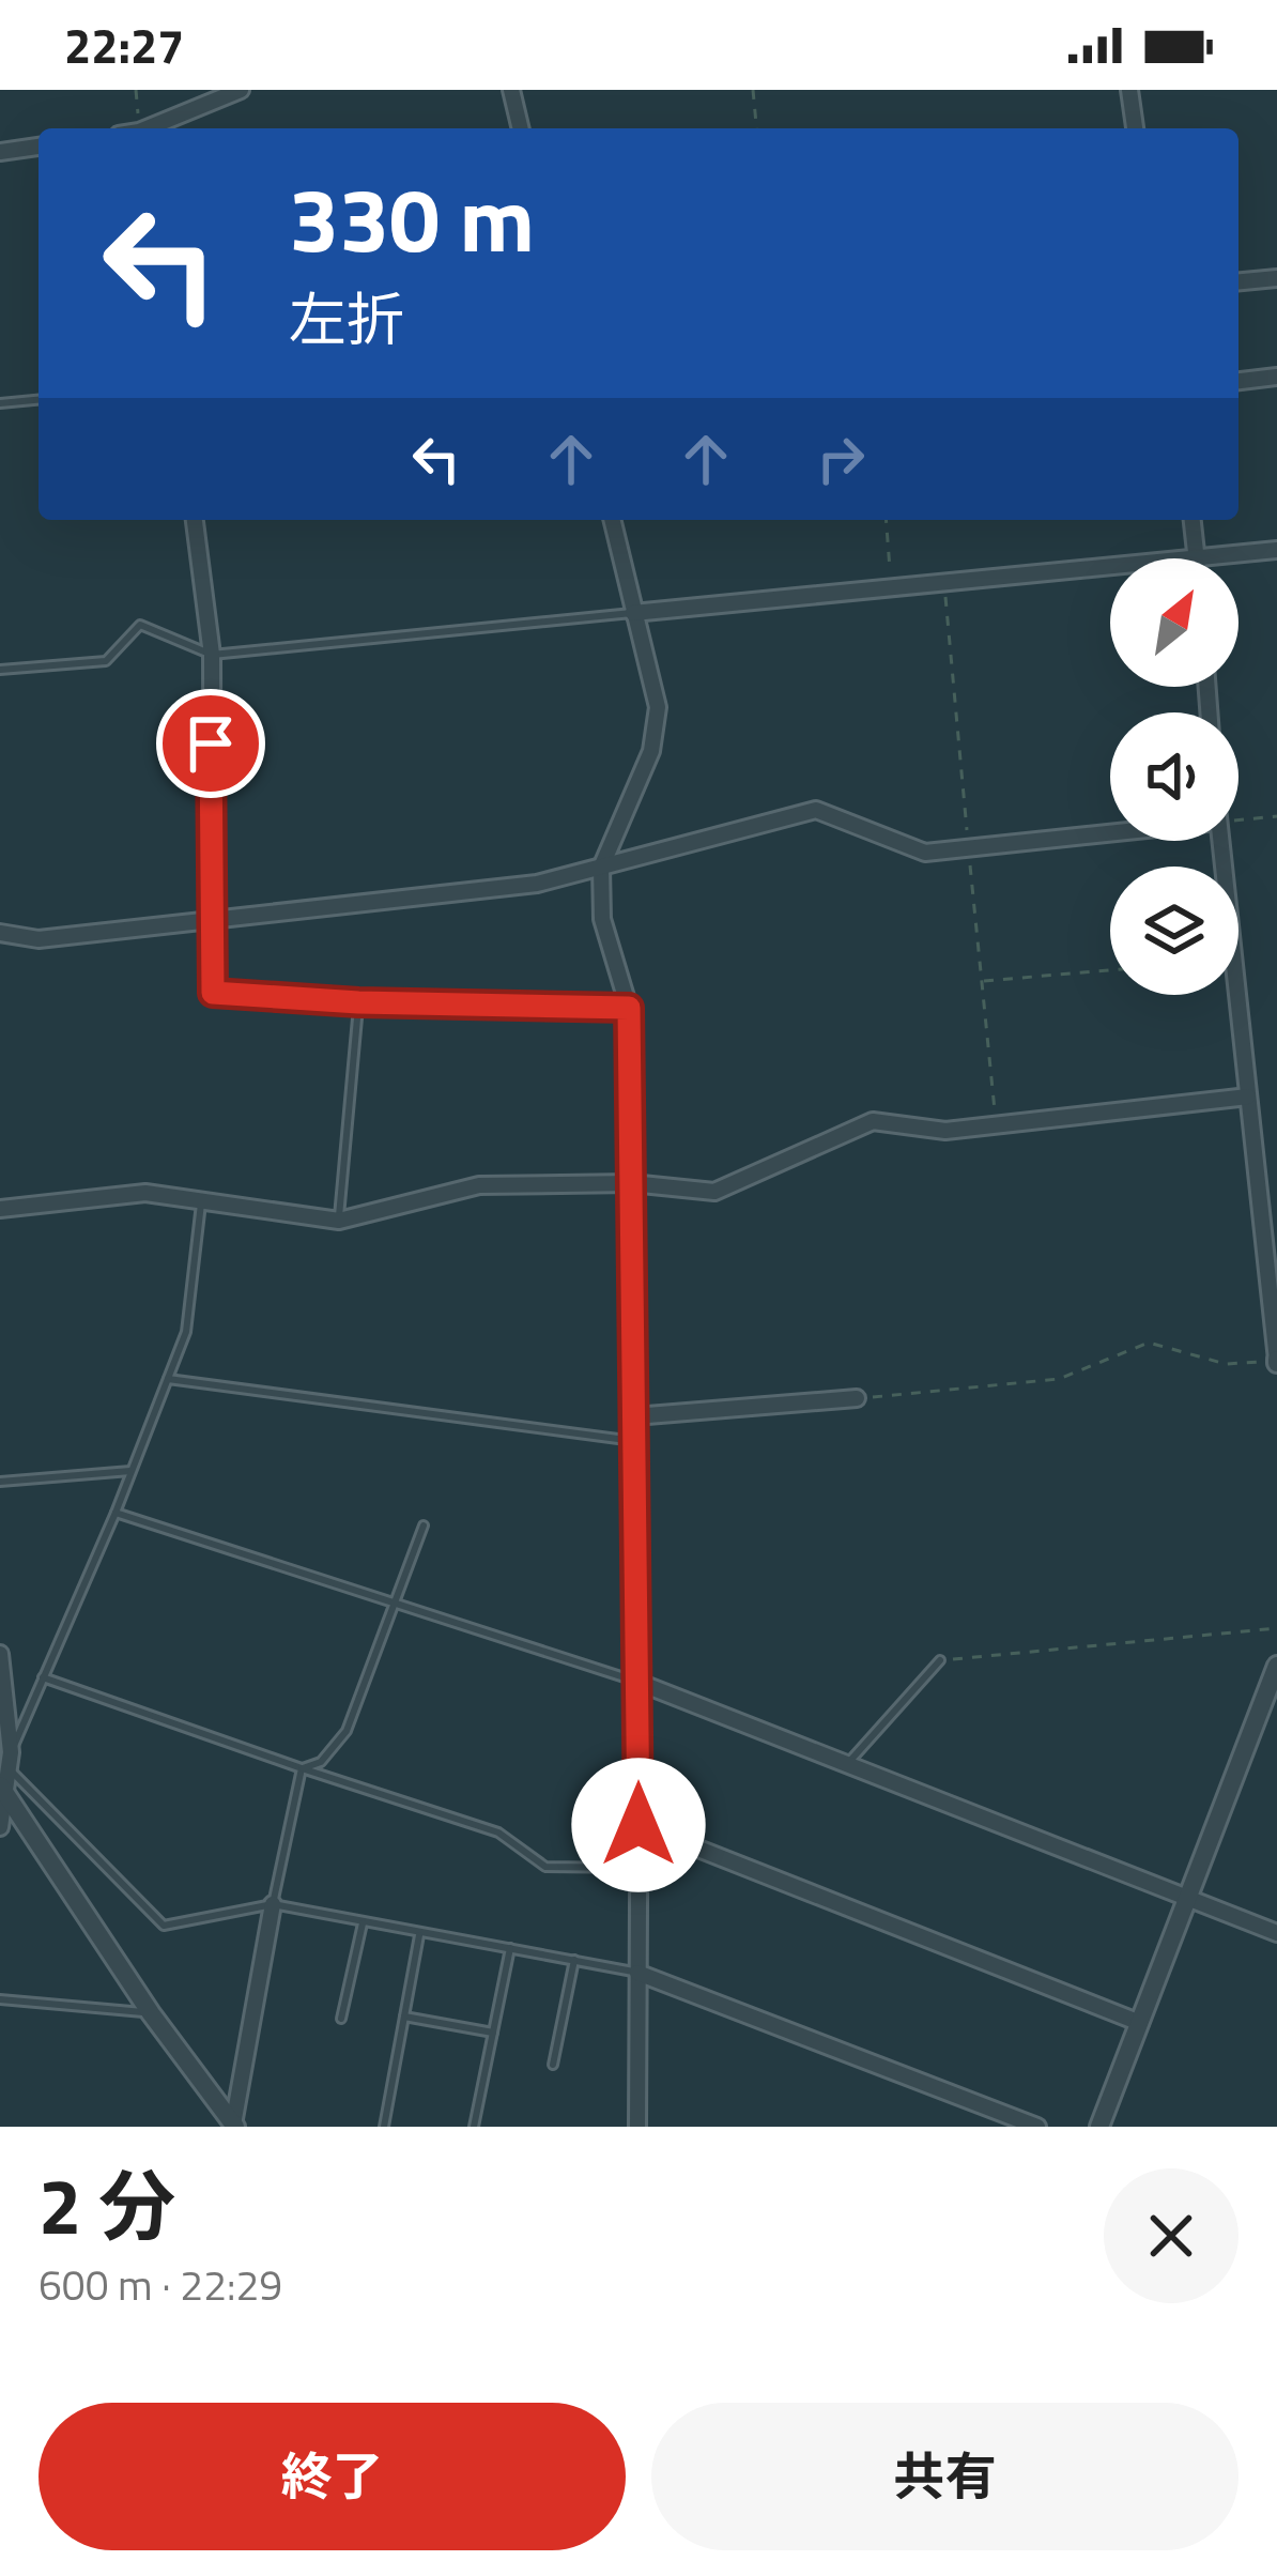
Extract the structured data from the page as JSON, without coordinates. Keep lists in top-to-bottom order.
{
  "north": "top right",
  "page": {
    "status": "22:27",
    "turn": ["330 m", "左折"],
    "heading": ["2 分", "600 m · 22:29"],
    "buttons": ["終了", "共有"]
  }
}
